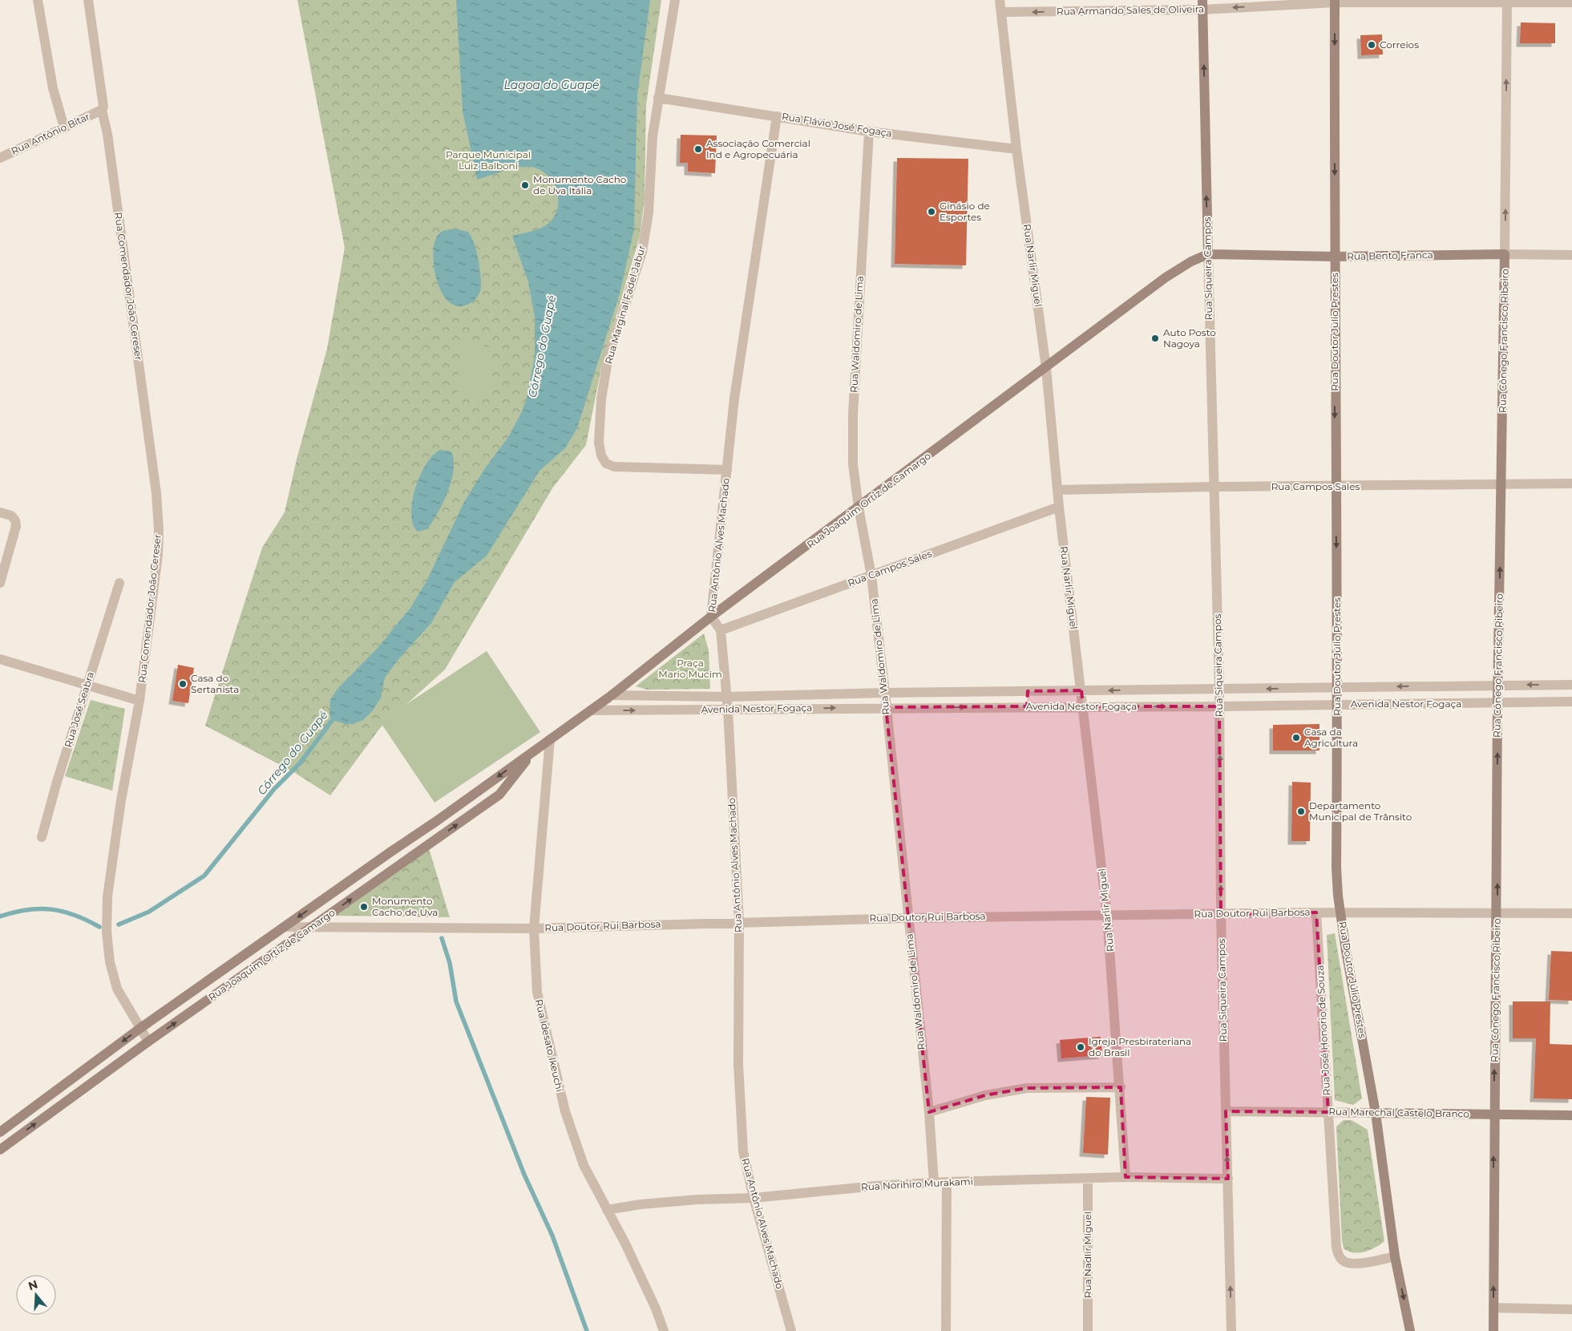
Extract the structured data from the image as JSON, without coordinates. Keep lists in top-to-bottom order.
{
  "streets": {
    "main road": [
      "Rua Bento Franca",
      "Rua Siqueira Campos",
      "Rua Doutor Júlio Prestes",
      "Rua Cônego Francisco Ribeiro",
      "Rua Joaquim Ortiz de Camargo",
      "Rua Marechal Castelo Branco"
    ],
    "street": [
      "Rua Armando Sales de Oliveira",
      "Rua Flávio José Fogaça",
      "Rua Antônio Bitar",
      "Rua Narlir Miguel",
      "Rua Comendador João Cereser",
      "Rua Marginal Fadel Jabur",
      "Rua Waldomiro de Lima",
      "Rua Campos Sales",
      "Rua Antônio Alves Machado",
      "Avenida Nestor Fogaça",
      "Rua José Seabra",
      "Rua Doutor Rui Barbosa",
      "Rua José Honorio de Souza",
      "Rua Idesato Ikeuchi",
      "Rua Norihiro Murakami",
      "Rua Nadlir Miguel"
    ]
  },
  "crossings": [
    ["Rua Armando Sales de Oliveira", "Rua Narlir Miguel"],
    ["Rua Armando Sales de Oliveira", "Rua Siqueira Campos"],
    ["Rua Armando Sales de Oliveira", "Rua Doutor Júlio Prestes"],
    ["Rua Armando Sales de Oliveira", "Rua Cônego Francisco Ribeiro"],
    ["Rua Flávio José Fogaça", "Rua Narlir Miguel"],
    ["Rua Flávio José Fogaça", "Rua Marginal Fadel Jabur"],
    ["Rua Flávio José Fogaça", "Rua Waldomiro de Lima"],
    ["Rua Flávio José Fogaça", "Rua Antônio Alves Machado"],
    ["Rua Antônio Bitar", "Rua Comendador João Cereser"],
    ["Rua Bento Franca", "Rua Siqueira Campos"],
    ["Rua Bento Franca", "Rua Doutor Júlio Prestes"],
    ["Rua Bento Franca", "Rua Cônego Francisco Ribeiro"],
    ["Rua Bento Franca", "Rua Joaquim Ortiz de Camargo"],
    ["Rua Narlir Miguel", "Rua Campos Sales"],
    ["Rua Narlir Miguel", "Rua Joaquim Ortiz de Camargo"],
    ["Rua Narlir Miguel", "Avenida Nestor Fogaça"],
    ["Rua Narlir Miguel", "Rua Doutor Rui Barbosa"],
    ["Rua Narlir Miguel", "Rua Norihiro Murakami"],
    ["Rua Siqueira Campos", "Rua Campos Sales"],
    ["Rua Siqueira Campos", "Rua Joaquim Ortiz de Camargo"],
    ["Rua Siqueira Campos", "Avenida Nestor Fogaça"],
    ["Rua Siqueira Campos", "Rua Doutor Rui Barbosa"],
    ["Rua Siqueira Campos", "Rua Marechal Castelo Branco"],
    ["Rua Siqueira Campos", "Rua Norihiro Murakami"],
    ["Rua Comendador João Cereser", "Rua Joaquim Ortiz de Camargo"],
    ["Rua Marginal Fadel Jabur", "Rua Antônio Alves Machado"],
    ["Rua Doutor Júlio Prestes", "Rua Campos Sales"],
    ["Rua Doutor Júlio Prestes", "Avenida Nestor Fogaça"],
    ["Rua Doutor Júlio Prestes", "Rua Doutor Rui Barbosa"],
    ["Rua Doutor Júlio Prestes", "Rua José Honorio de Souza"],
    ["Rua Doutor Júlio Prestes", "Rua Marechal Castelo Branco"],
    ["Rua Waldomiro de Lima", "Rua Campos Sales"],
    ["Rua Waldomiro de Lima", "Rua Joaquim Ortiz de Camargo"],
    ["Rua Waldomiro de Lima", "Avenida Nestor Fogaça"],
    ["Rua Waldomiro de Lima", "Rua Doutor Rui Barbosa"],
    ["Rua Waldomiro de Lima", "Rua Norihiro Murakami"],
    ["Rua Cônego Francisco Ribeiro", "Rua Campos Sales"],
    ["Rua Cônego Francisco Ribeiro", "Avenida Nestor Fogaça"],
    ["Rua Cônego Francisco Ribeiro", "Rua Doutor Rui Barbosa"],
    ["Rua Cônego Francisco Ribeiro", "Rua Marechal Castelo Branco"],
    ["Rua Campos Sales", "Rua Antônio Alves Machado"],
    ["Rua Joaquim Ortiz de Camargo", "Rua Antônio Alves Machado"],
    ["Rua Joaquim Ortiz de Camargo", "Avenida Nestor Fogaça"],
    ["Rua Joaquim Ortiz de Camargo", "Rua Doutor Rui Barbosa"],
    ["Rua Joaquim Ortiz de Camargo", "Rua Idesato Ikeuchi"],
    ["Rua Antônio Alves Machado", "Avenida Nestor Fogaça"],
    ["Rua Antônio Alves Machado", "Rua Doutor Rui Barbosa"],
    ["Rua Antônio Alves Machado", "Rua Norihiro Murakami"],
    ["Rua Doutor Rui Barbosa", "Rua José Honorio de Souza"],
    ["Rua Doutor Rui Barbosa", "Rua Idesato Ikeuchi"],
    ["Rua José Honorio de Souza", "Rua Marechal Castelo Branco"],
    ["Rua Idesato Ikeuchi", "Rua Norihiro Murakami"],
    ["Rua Norihiro Murakami", "Rua Nadlir Miguel"]
  ],
  "one_way": [
    "Rua Armando Sales de Oliveira",
    "Rua Siqueira Campos",
    "Rua Doutor Júlio Prestes",
    "Rua Cônego Francisco Ribeiro"
  ],
  "water": ["Lagoa do Guapé", "Córrego do Guapé"],
  "parks": ["Parque Municipal Luiz Balboni", "Praça Mario Mucim"],
  "places": [
    "Correios",
    "Associação Comercial Ind e Agropecuária",
    "Monumento Cacho de Uva Itália",
    "Ginásio de Esportes",
    "Auto Posto Nagoya",
    "Casa do Sertanista",
    "Casa da Agricultura",
    "Departamento Municipal de Trânsito",
    "Monumento Cacho de Uva",
    "Igreja Presbirateriana do Brasil"
  ],
  "north": "top"
}
